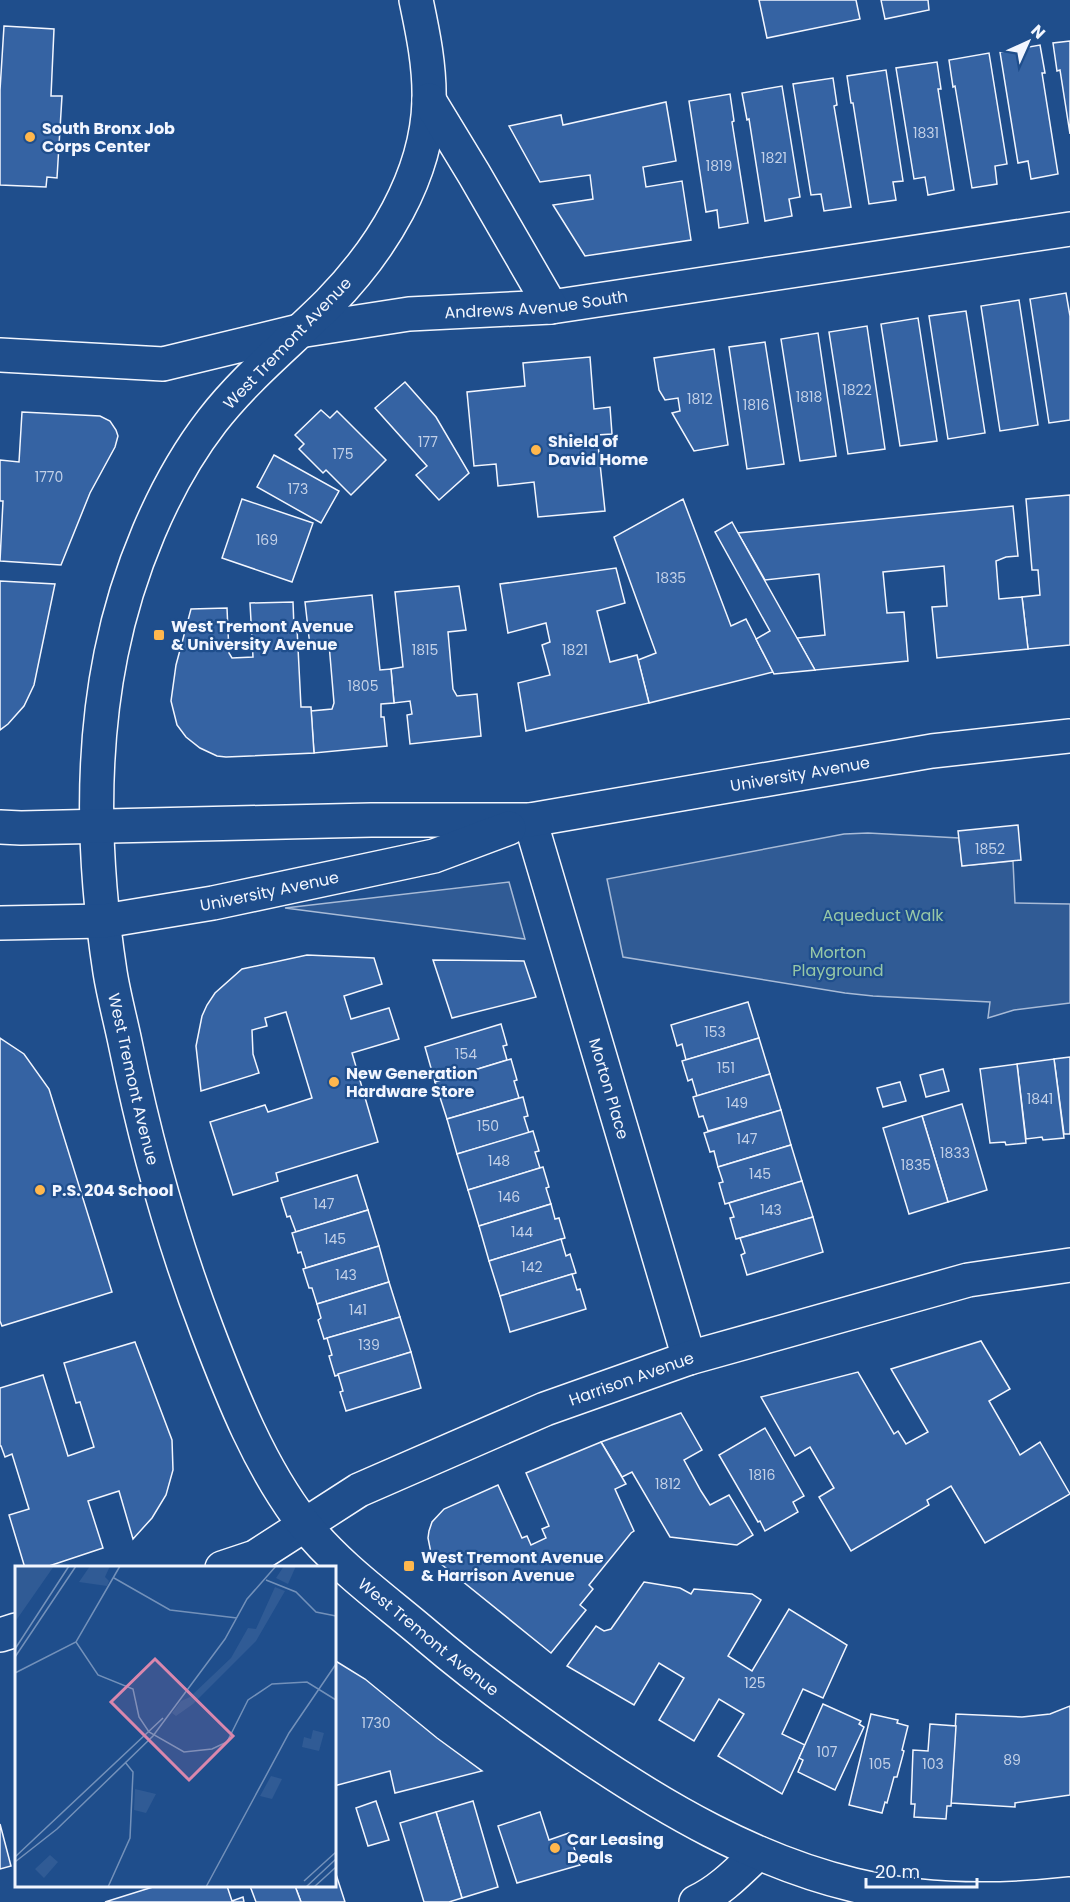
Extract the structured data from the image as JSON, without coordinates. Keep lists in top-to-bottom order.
{
  "streets": {
    "main road": [
      "Andrews Avenue South",
      "West Tremont Avenue",
      "University Avenue",
      "Morton Place",
      "Harrison Avenue"
    ]
  },
  "crossings": [
    ["Andrews Avenue South", "West Tremont Avenue"],
    ["West Tremont Avenue", "University Avenue"],
    ["West Tremont Avenue", "Harrison Avenue"],
    ["University Avenue", "Morton Place"],
    ["Morton Place", "Harrison Avenue"]
  ],
  "parks": ["Aqueduct Walk", "Morton Playground"],
  "places": {
    "other": [
      "South Bronx Job Corps Center",
      "Shield of David Home",
      "New Generation Hardware Store",
      "P.S. 204 School",
      "Car Leasing Deals"
    ],
    "transit": ["West Tremont Avenue & University Avenue", "West Tremont Avenue & Harrison Avenue"]
  },
  "house_numbers": [
    "1831",
    "1821",
    "1819",
    "1822",
    "1818",
    "1812",
    "1816",
    "177",
    "175",
    "1770",
    "173",
    "169",
    "1835",
    "1815",
    "1821",
    "1805",
    "1852",
    "153",
    "154",
    "151",
    "1841",
    "149",
    "150",
    "147",
    "1833",
    "148",
    "1835",
    "145",
    "146",
    "147",
    "143",
    "144",
    "145",
    "142",
    "143",
    "141",
    "139",
    "1816",
    "1812",
    "125",
    "1730",
    "107",
    "89",
    "105",
    "103"
  ],
  "scale_bar": "20 m",
  "north": "top right"
}
